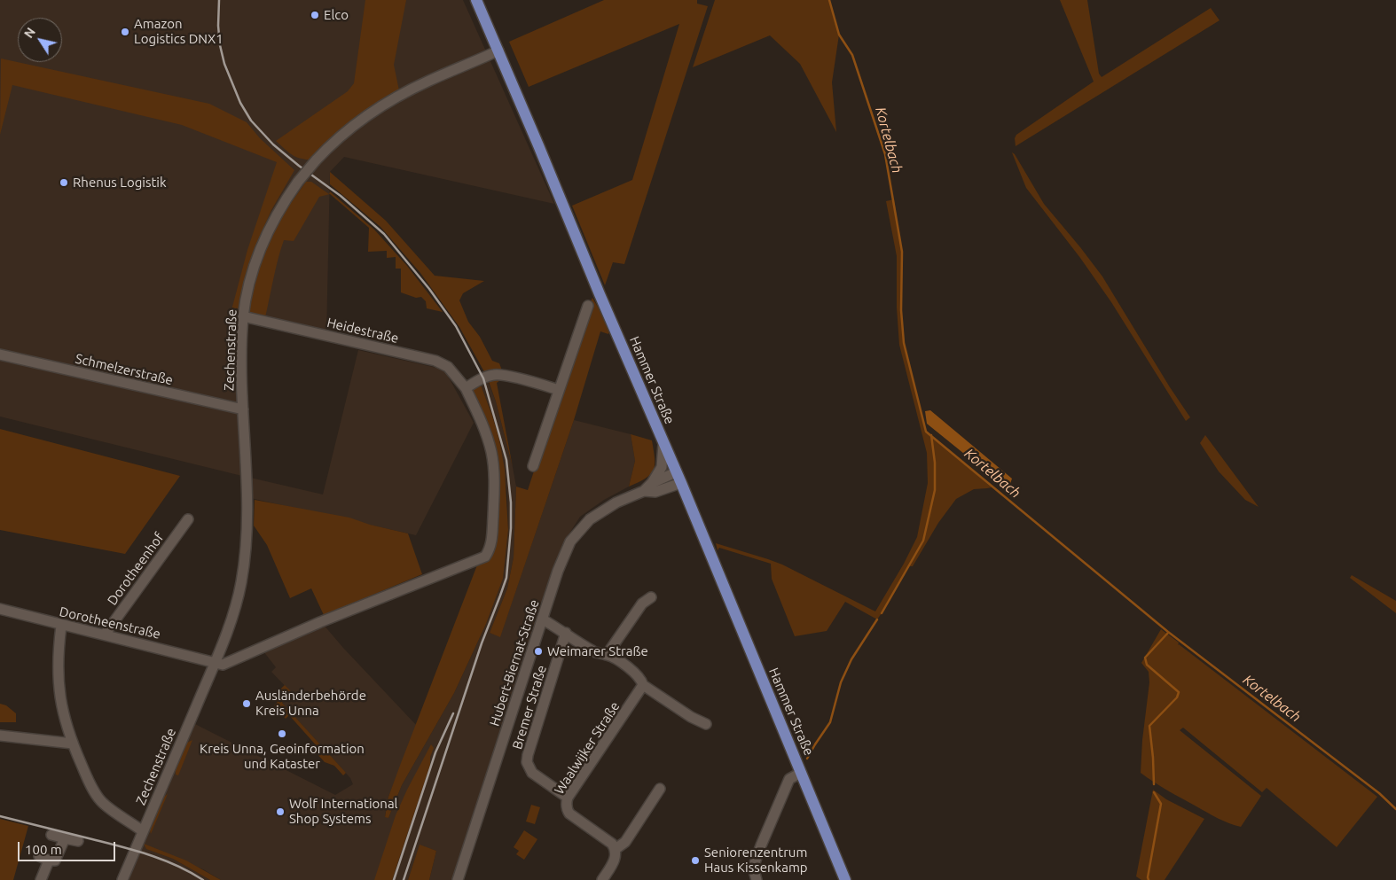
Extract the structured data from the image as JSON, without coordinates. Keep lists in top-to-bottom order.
{
  "streets": {
    "main road": ["Hammer Straße"],
    "street": [
      "Heidestraße",
      "Zechenstraße",
      "Schmelzerstraße",
      "Dorotheenhof",
      "Dorotheenstraße",
      "Hubert-Biernat-Straße",
      "Bremer Straße",
      "Waalwijker Straße"
    ]
  },
  "crossings": [
    ["Heidestraße", "Zechenstraße"],
    ["Zechenstraße", "Schmelzerstraße"],
    ["Zechenstraße", "Hammer Straße"],
    ["Zechenstraße", "Dorotheenstraße"],
    ["Hammer Straße", "Hubert-Biernat-Straße"],
    ["Dorotheenhof", "Dorotheenstraße"],
    ["Bremer Straße", "Waalwijker Straße"]
  ],
  "water": ["Kortelbach"],
  "places": [
    "Elco",
    "Amazon Logistics DNX1",
    "Rhenus Logistik",
    "Weimarer Straße",
    "Ausländerbehörde Kreis Unna",
    "Kreis Unna, Geoinformation und Kataster",
    "Wolf International Shop Systems",
    "Seniorenzentrum Haus Kissenkamp"
  ],
  "scale_bar": "100 m",
  "north": "top left"
}
